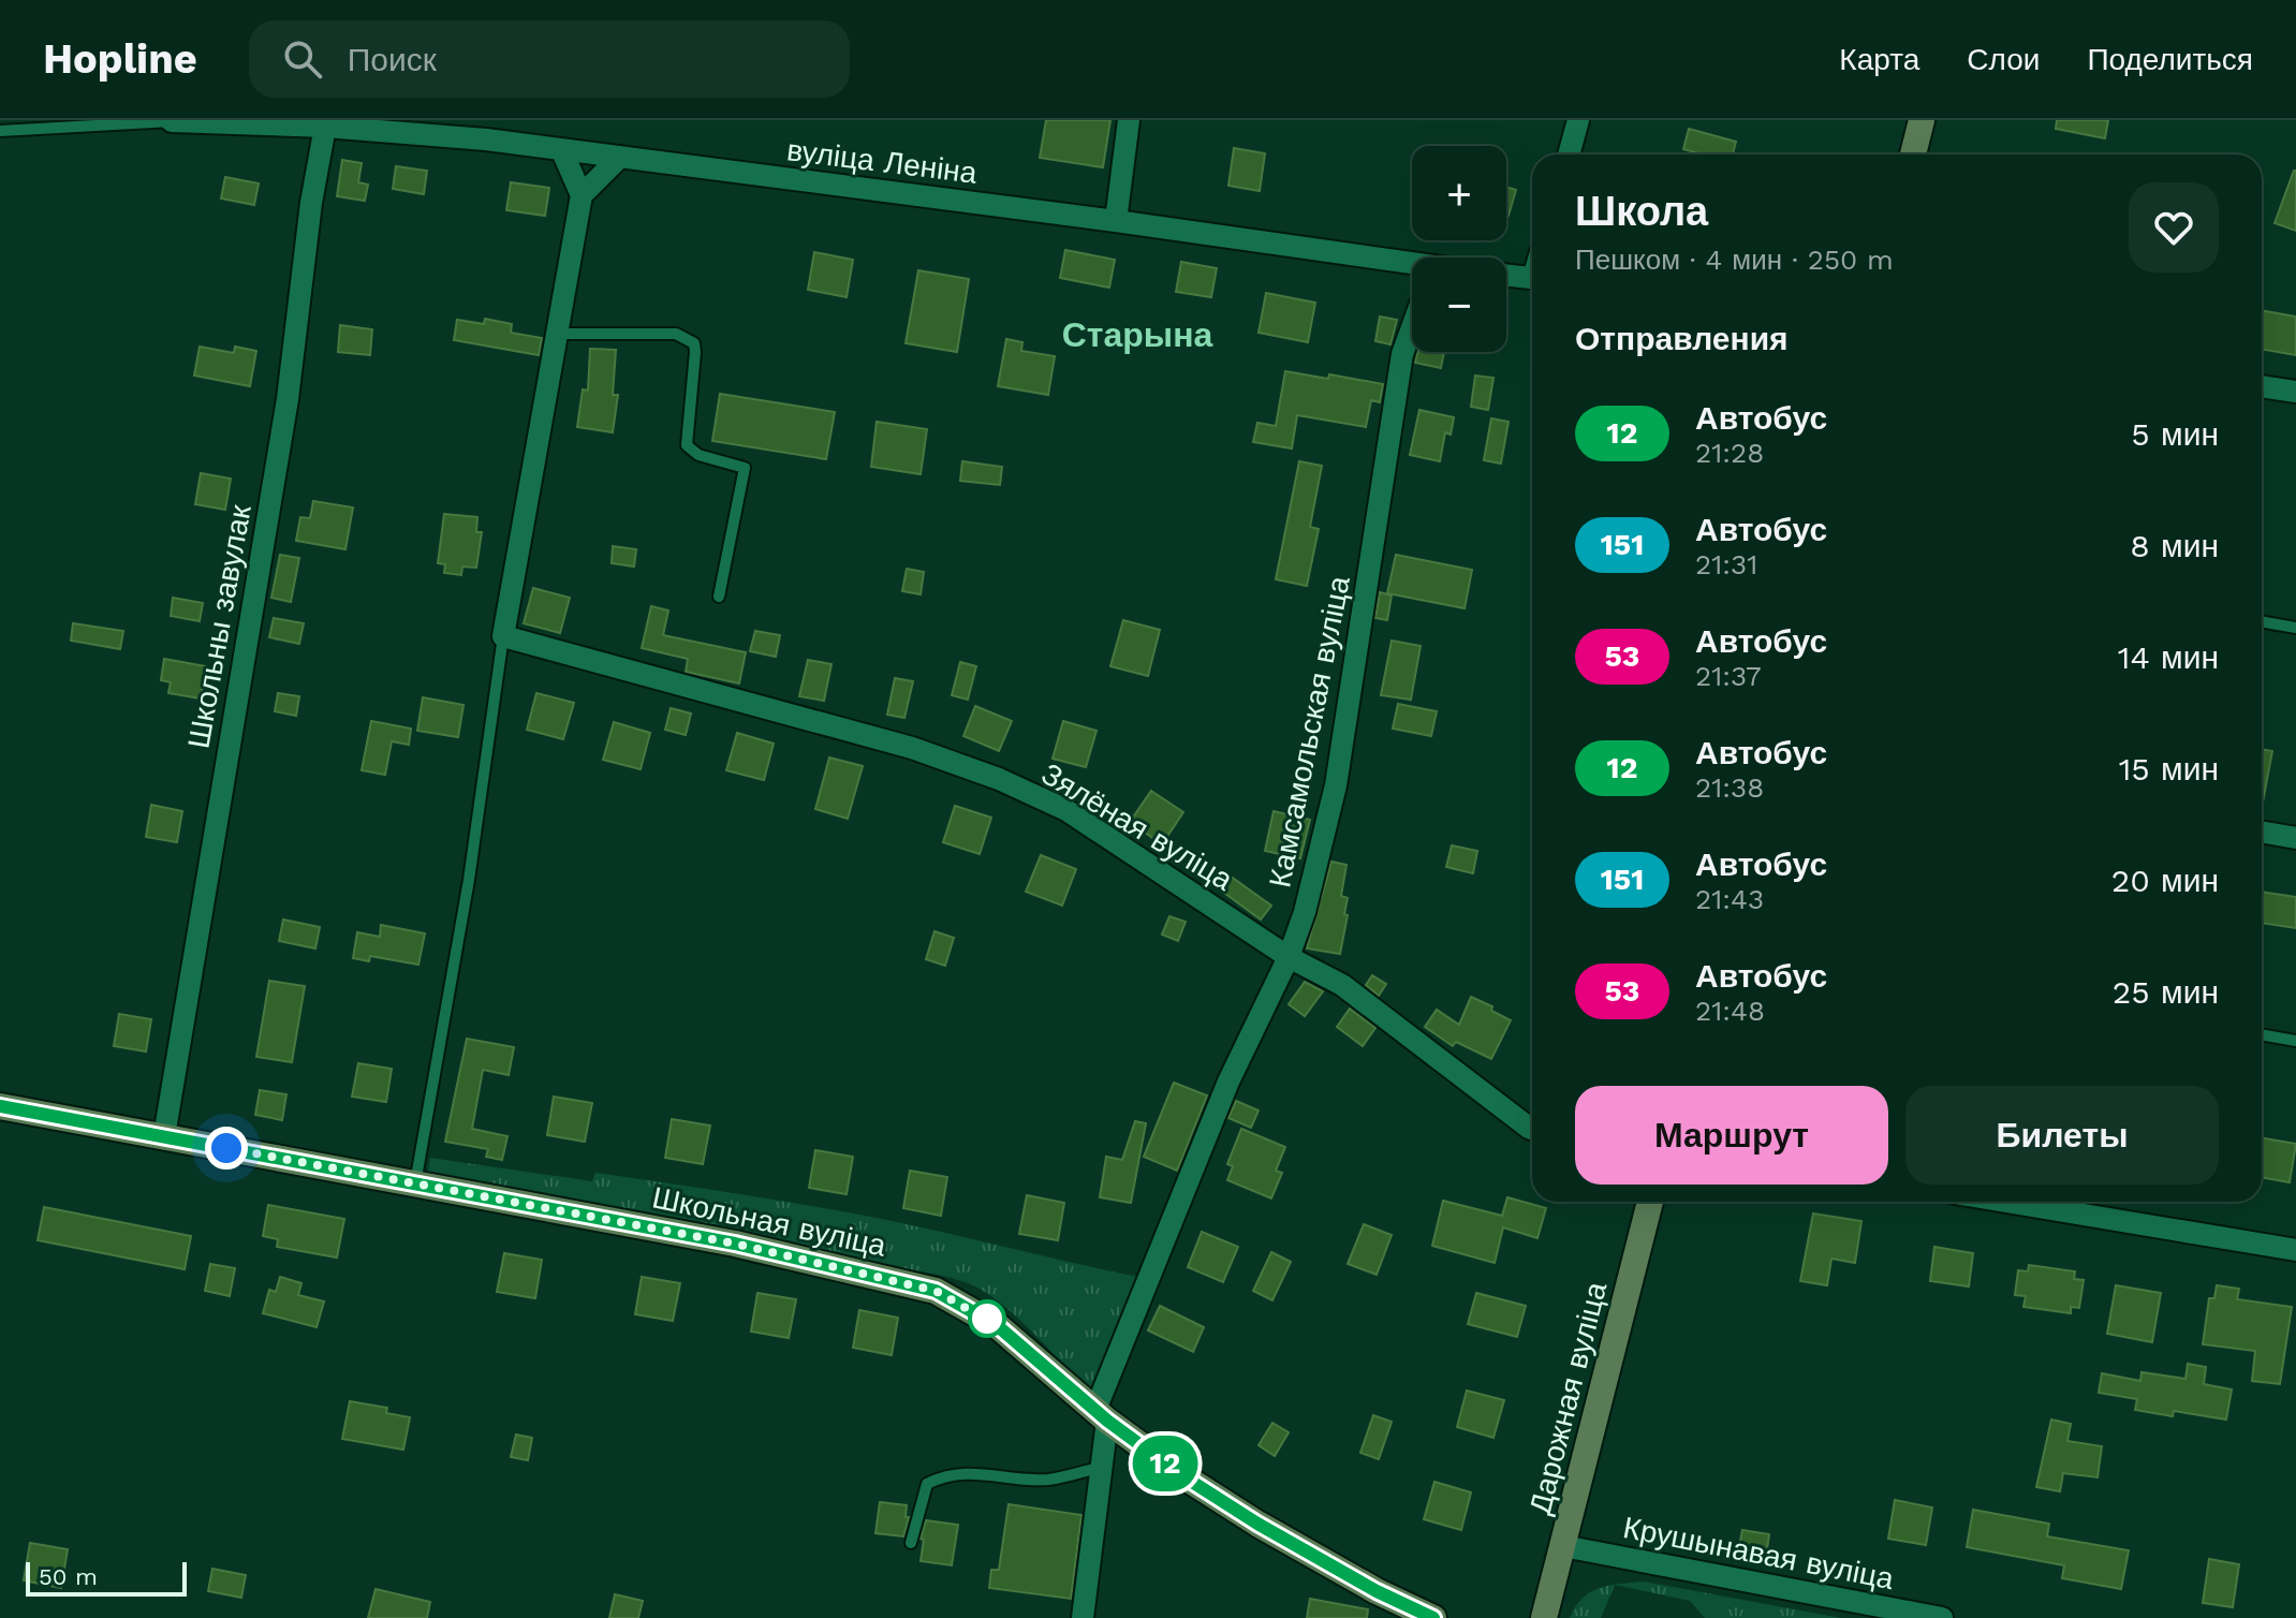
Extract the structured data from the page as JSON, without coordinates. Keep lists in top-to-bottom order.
{
  "streets": {
    "main road": ["Школьная вуліца", "Дарожная вуліца"],
    "street": [
      "вуліца Леніна",
      "Школьны завулак",
      "Камсамольская вуліца",
      "Зялёная вуліца",
      "Крушынавая вуліца"
    ]
  },
  "crossings": [
    ["вуліца Леніна", "Школьны завулак"],
    ["Школьны завулак", "Школьная вуліца"],
    ["Камсамольская вуліца", "Зялёная вуліца"],
    ["Камсамольская вуліца", "Школьная вуліца"],
    ["Дарожная вуліца", "Крушынавая вуліца"]
  ],
  "districts": ["Старына"],
  "lines": ["bus line 12"],
  "scale_bar": "50 m",
  "page": {
    "header": "Hopline",
    "search": "Поиск",
    "nav": ["Карта", "Слои", "Поделиться"],
    "on_map": "12",
    "map_buttons": ["+", "−"],
    "heading": [
      ["Школа", "Пешком · 4 мин · 250 m"],
      "Отправления"
    ],
    "list": [
      {
        "mark": "12",
        "name": "Автобус",
        "note": "21:28",
        "value": "5 мин"
      },
      {
        "mark": "151",
        "name": "Автобус",
        "note": "21:31",
        "value": "8 мин"
      },
      {
        "mark": "53",
        "name": "Автобус",
        "note": "21:37",
        "value": "14 мин"
      },
      {
        "mark": "12",
        "name": "Автобус",
        "note": "21:38",
        "value": "15 мин"
      },
      {
        "mark": "151",
        "name": "Автобус",
        "note": "21:43",
        "value": "20 мин"
      },
      {
        "mark": "53",
        "name": "Автобус",
        "note": "21:48",
        "value": "25 мин"
      }
    ],
    "buttons": ["Маршрут", "Билеты"],
    "scale": "50 m"
  }
}
